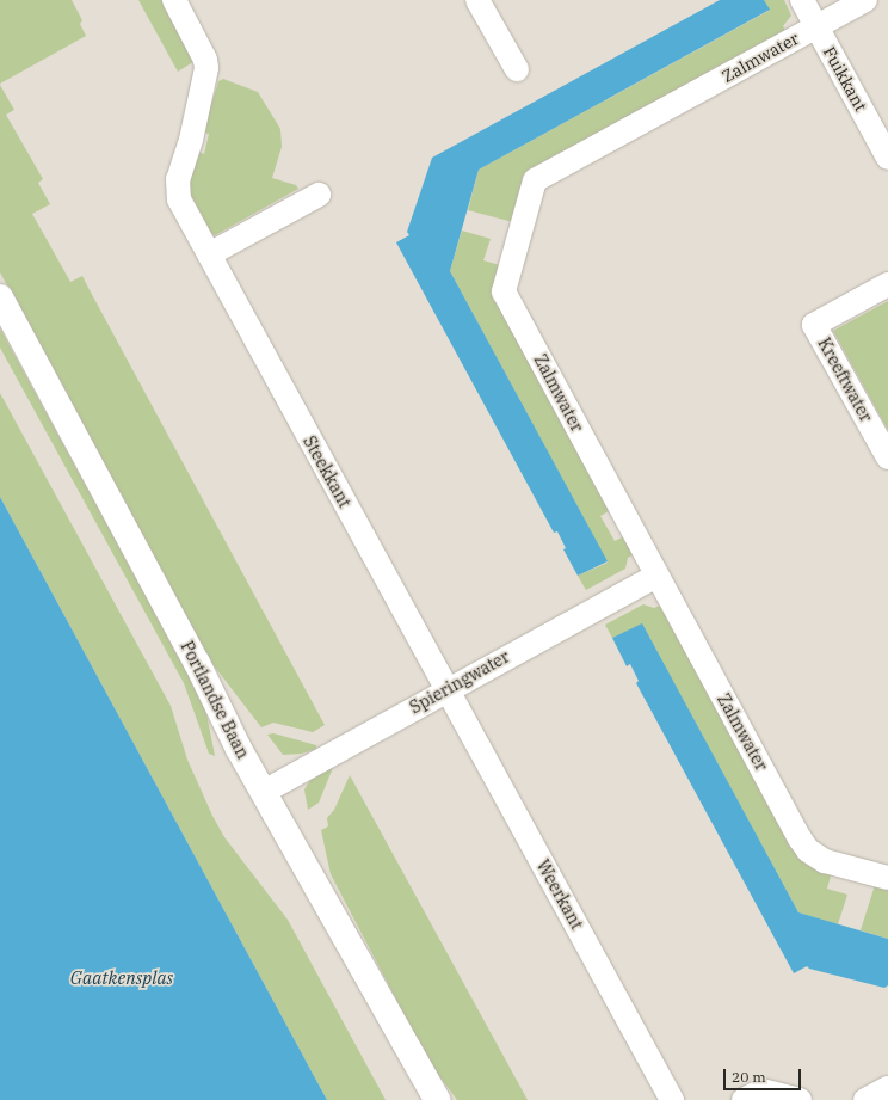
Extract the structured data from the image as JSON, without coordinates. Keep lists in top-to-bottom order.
{
  "streets": {
    "street": [
      "Zalmwater",
      "Fuikkant",
      "Kreeftwater",
      "Steekkant",
      "Spieringwater",
      "Portlandse Baan",
      "Weerkant"
    ]
  },
  "crossings": [
    ["Zalmwater", "Fuikkant"],
    ["Zalmwater", "Spieringwater"],
    ["Steekkant", "Spieringwater"],
    ["Steekkant", "Weerkant"],
    ["Spieringwater", "Portlandse Baan"],
    ["Spieringwater", "Weerkant"]
  ],
  "water": ["Gaatkensplas"],
  "scale_bar": "20 m"
}
